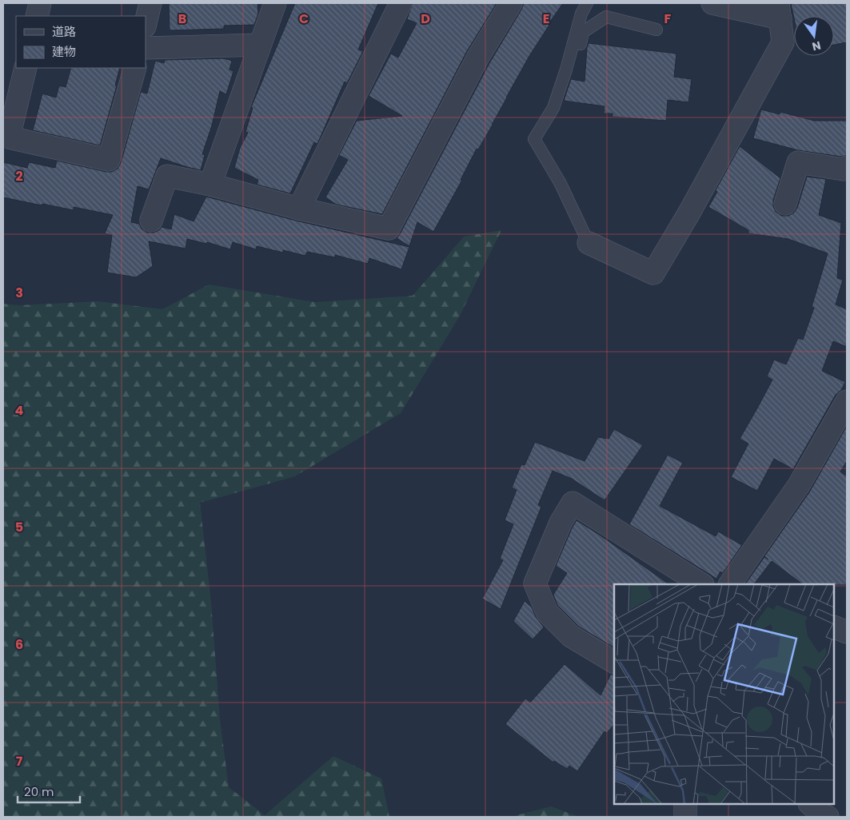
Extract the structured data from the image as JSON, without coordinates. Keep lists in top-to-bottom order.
{
  "legend": ["道路", "建物"],
  "scale_bar": "20 m",
  "north": "bottom",
  "grid": {
    "columns": [
      "B",
      "C",
      "D",
      "E",
      "F"
    ],
    "rows": [
      "2",
      "3",
      "4",
      "5",
      "6",
      "7"
    ]
  }
}
